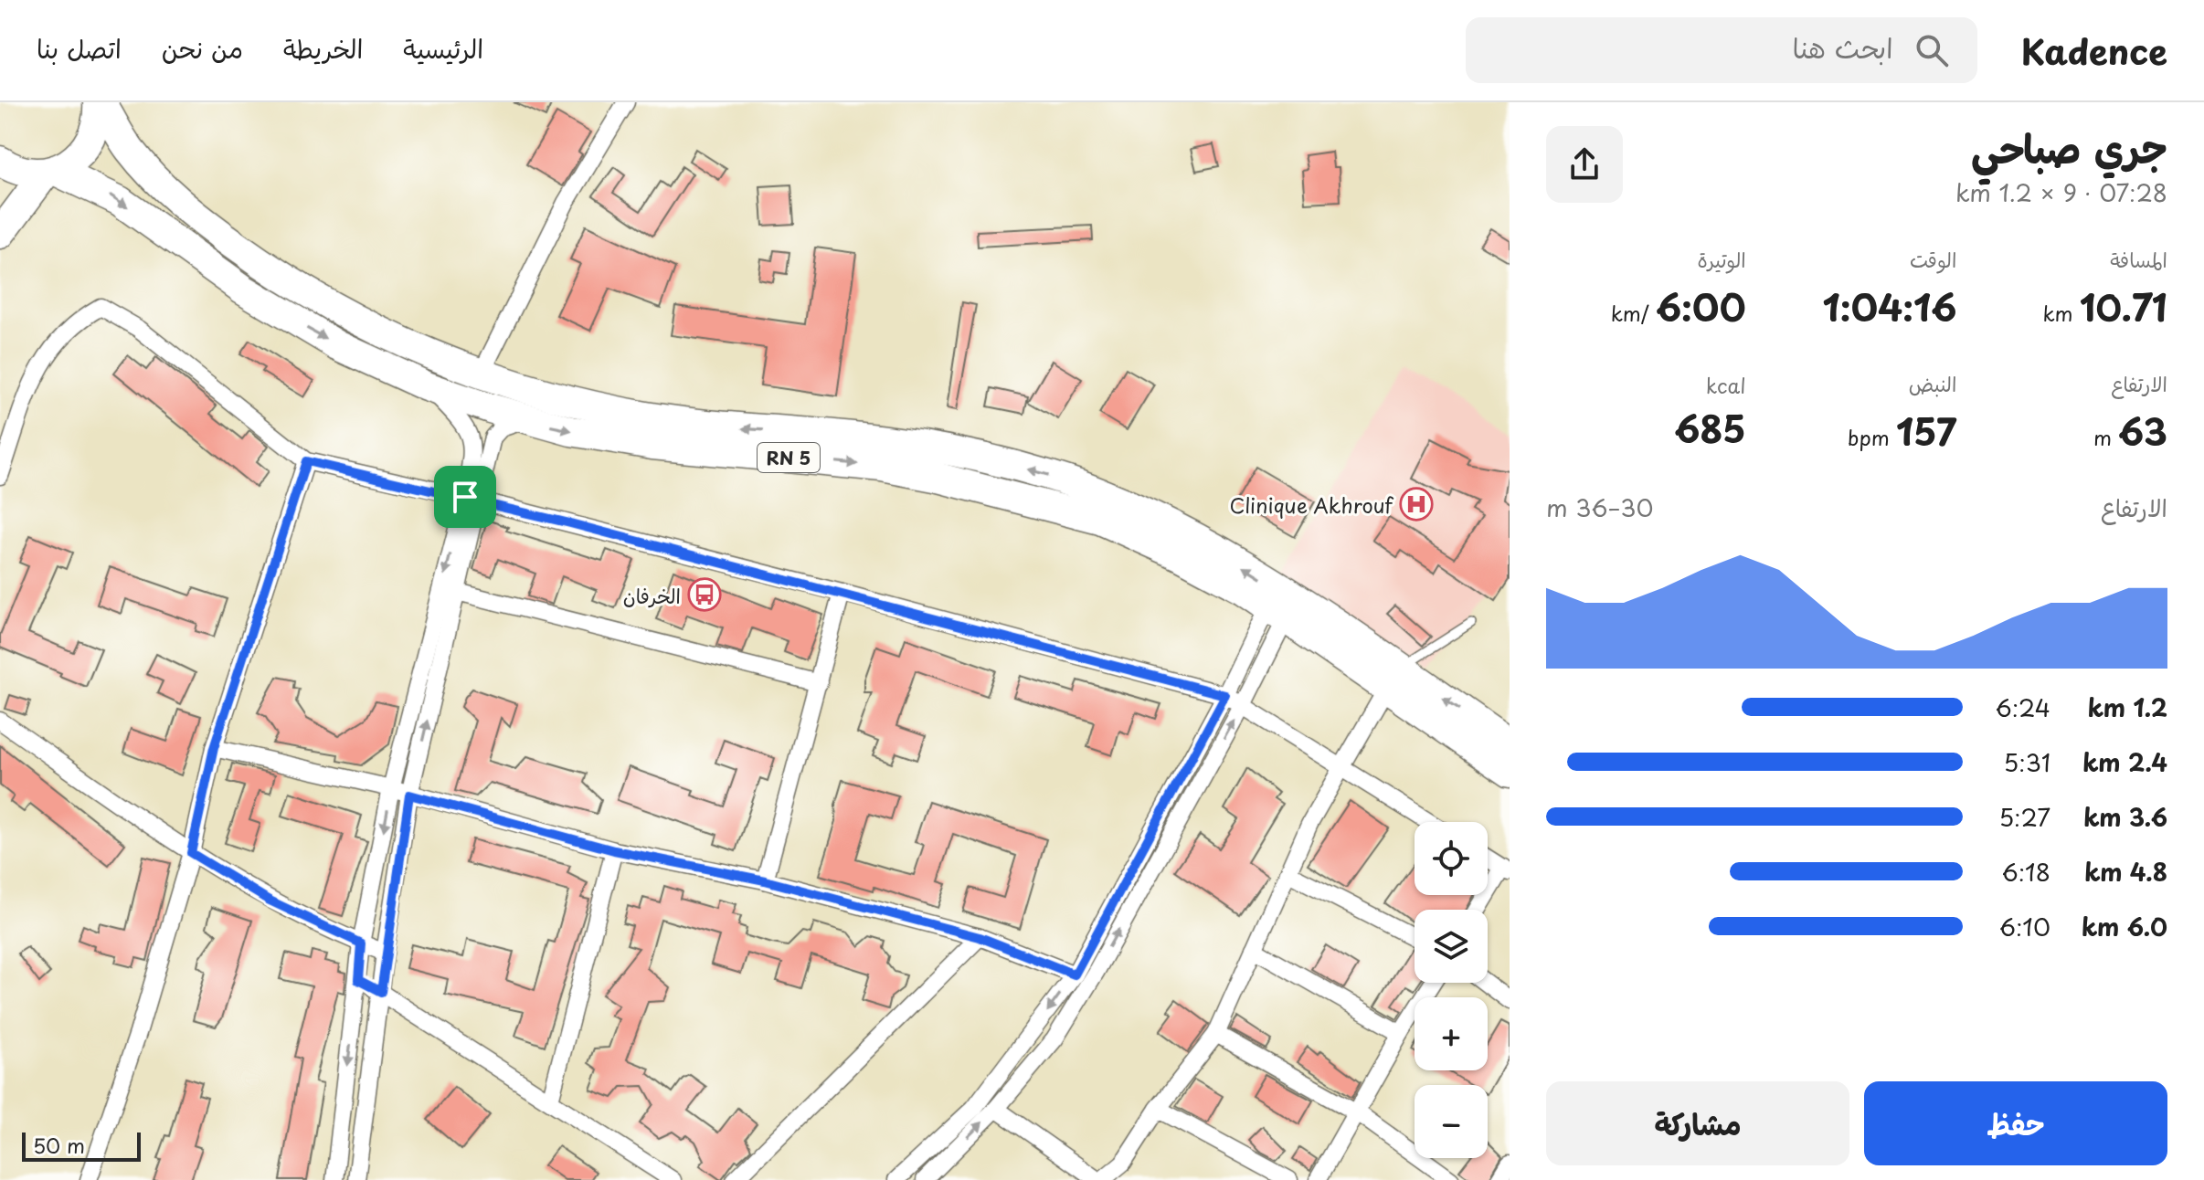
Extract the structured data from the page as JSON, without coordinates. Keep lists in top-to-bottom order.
{
  "streets": {
    "highway": ["RN 5"]
  },
  "places": {
    "hospital": ["Clinique Akhrouf"],
    "bus stop": ["الخرفان"]
  },
  "scale_bar": "50 m",
  "page": {
    "header": "Kadence",
    "search": "ابحث هنا",
    "nav": [
      "الرئيسية",
      "الخريطة",
      "من نحن",
      "اتصل بنا"
    ],
    "heading": ["جري صباحي", "07:28 · 9 × 1.2 km"],
    "stats": [
      ["المسافة", "10.71 km"],
      ["الوقت", "1:04:16"],
      ["الوتيرة", "6:00 /km"],
      ["الارتفاع", "63 m"],
      ["النبض", "157 bpm"],
      ["kcal", "685"]
    ],
    "chart": ["الارتفاع", "30–36 m"],
    "list": [
      {
        "name": "1.2 km",
        "note": "6:24"
      },
      {
        "name": "2.4 km",
        "note": "5:31"
      },
      {
        "name": "3.6 km",
        "note": "5:27"
      },
      {
        "name": "4.8 km",
        "note": "6:18"
      },
      {
        "name": "6.0 km",
        "note": "6:10"
      }
    ],
    "map_buttons": ["+", "−"],
    "buttons": ["حفظ", "مشاركة"],
    "scale": "50 m"
  }
}
